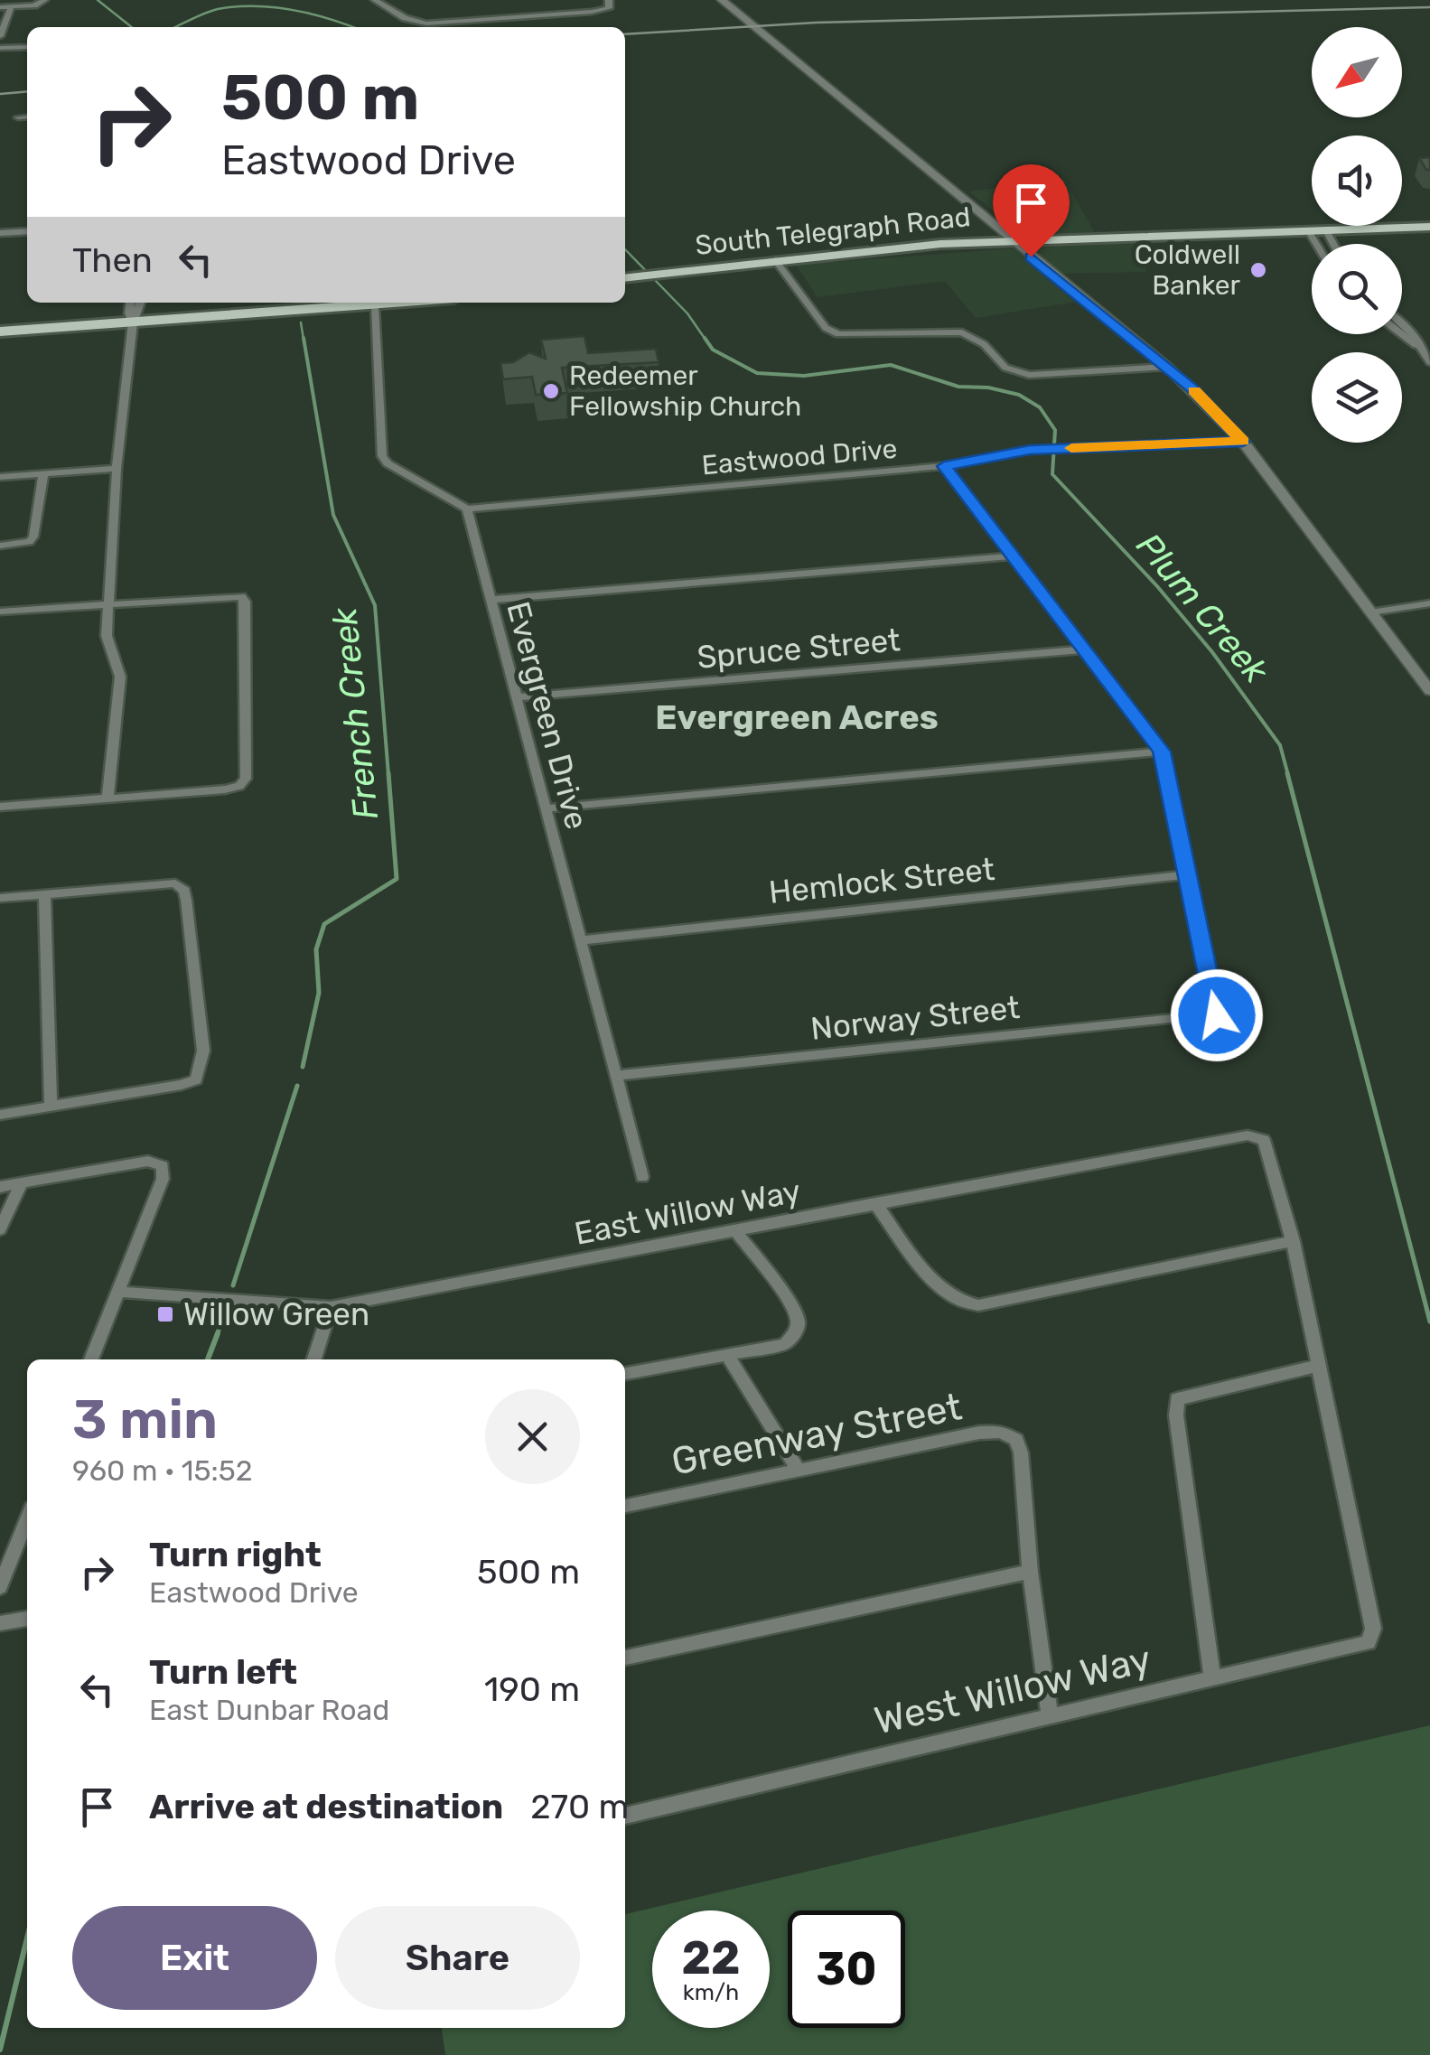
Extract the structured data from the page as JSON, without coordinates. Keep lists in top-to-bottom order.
{
  "streets": {
    "main road": ["South Telegraph Road"],
    "street": [
      "Eastwood Drive",
      "Spruce Street",
      "Evergreen Drive",
      "Hemlock Street",
      "Norway Street",
      "East Willow Way",
      "Greenway Street",
      "West Willow Way"
    ]
  },
  "crossings": [
    ["Eastwood Drive", "Evergreen Drive"],
    ["Spruce Street", "Evergreen Drive"],
    ["Evergreen Drive", "Hemlock Street"],
    ["Evergreen Drive", "Norway Street"],
    ["Hemlock Street", "Norway Street"],
    ["Greenway Street", "West Willow Way"]
  ],
  "districts": ["Evergreen Acres"],
  "water": ["Plum Creek", "French Creek"],
  "places": {
    "other": ["Coldwell Banker", "Redeemer Fellowship Church"],
    "transit": ["Willow Green"]
  },
  "north": "bottom left",
  "page": {
    "turn": ["500 m", "Eastwood Drive"],
    "then": "Then",
    "heading": ["3 min", "960 m · 15:52"],
    "list": [
      {
        "name": "Turn right",
        "note": "Eastwood Drive",
        "value": "500 m"
      },
      {
        "name": "Turn left",
        "note": "East Dunbar Road",
        "value": "190 m"
      },
      {
        "name": "Arrive at destination",
        "value": "270 m"
      }
    ],
    "buttons": ["Exit", "Share"],
    "speed": "22 km/h",
    "limit": "30"
  }
}
